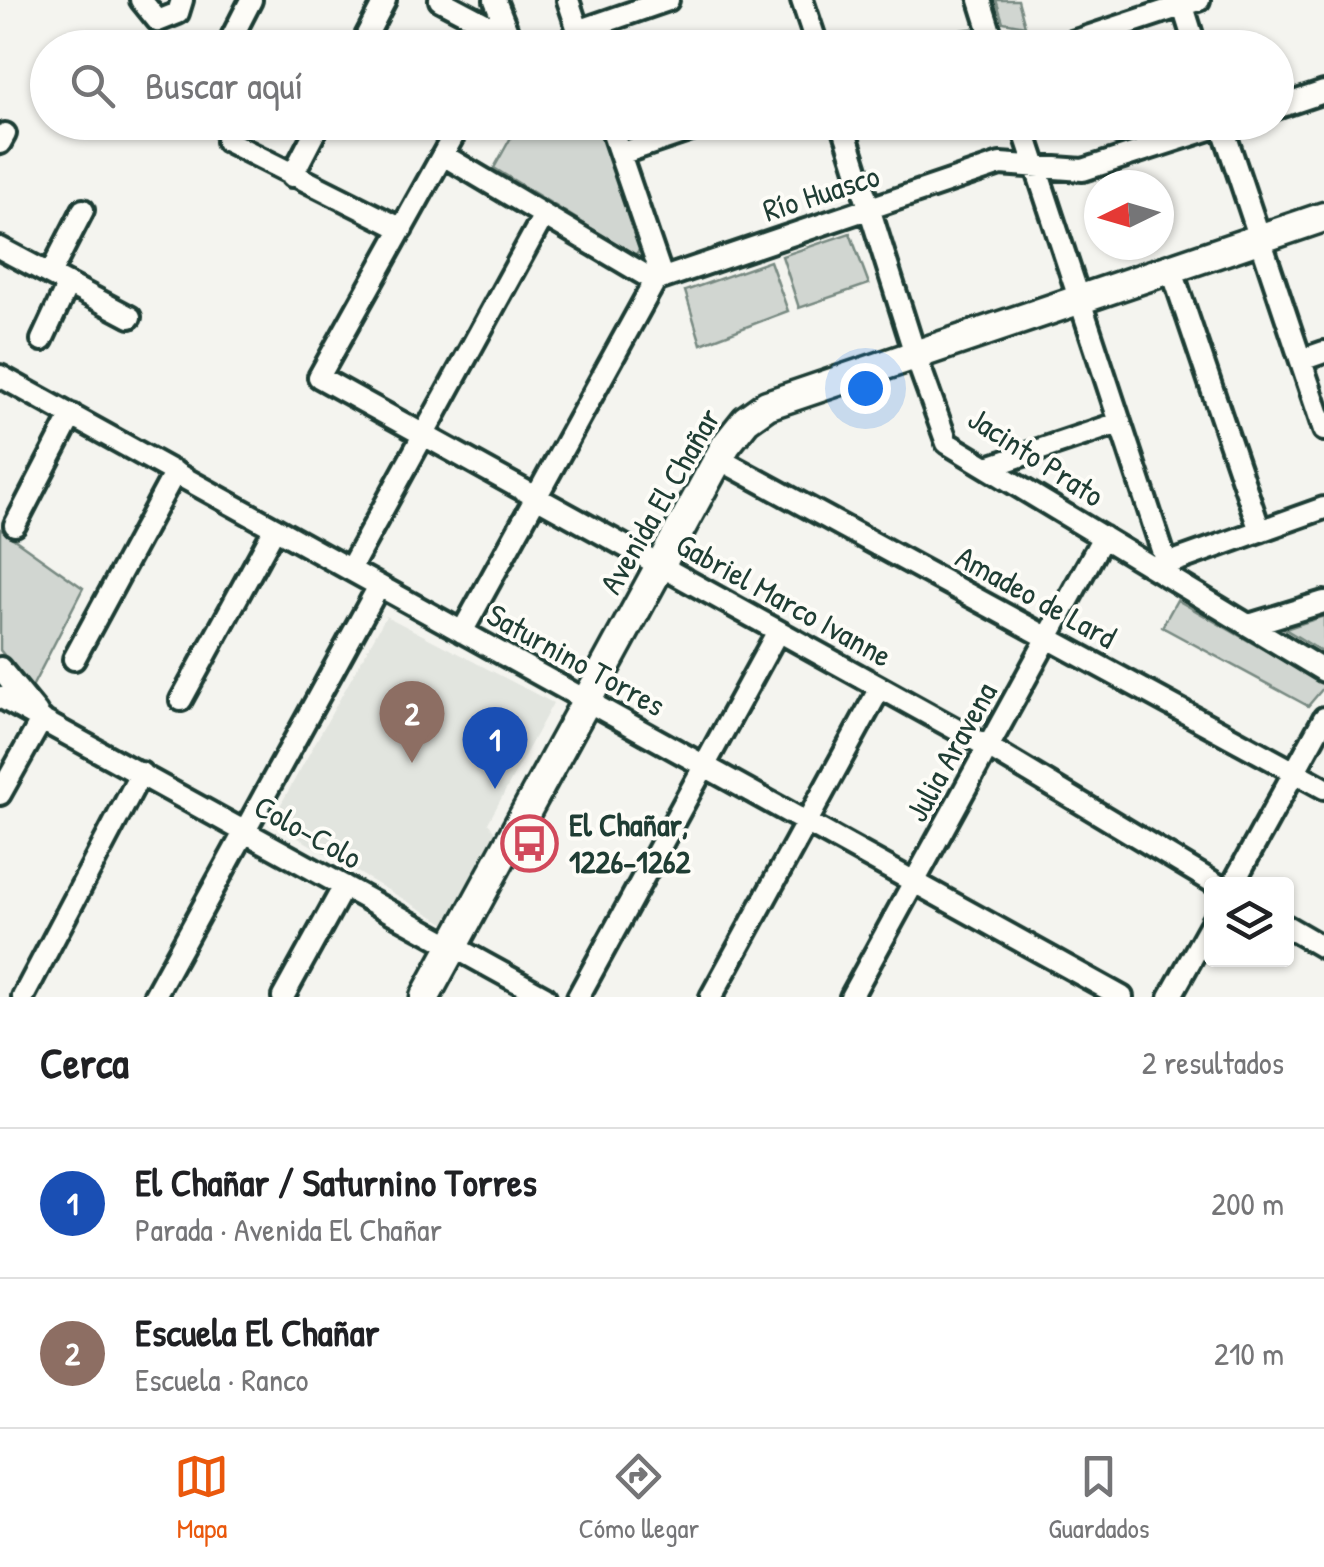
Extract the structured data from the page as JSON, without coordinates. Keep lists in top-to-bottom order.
{
  "streets": {
    "street": [
      "Río Huasco",
      "Jacinto Prato",
      "Avenida El Chañar",
      "Amadeo de Lard",
      "Gabriel Marco Ivanne",
      "Saturnino Torres",
      "Julia Aravena",
      "Colo-Colo"
    ]
  },
  "crossings": [
    ["Río Huasco", "Jacinto Prato"],
    ["Jacinto Prato", "Avenida El Chañar"],
    ["Jacinto Prato", "Julia Aravena"],
    ["Avenida El Chañar", "Amadeo de Lard"],
    ["Avenida El Chañar", "Gabriel Marco Ivanne"],
    ["Avenida El Chañar", "Saturnino Torres"],
    ["Avenida El Chañar", "Colo-Colo"],
    ["Amadeo de Lard", "Julia Aravena"],
    ["Gabriel Marco Ivanne", "Julia Aravena"],
    ["Saturnino Torres", "Julia Aravena"]
  ],
  "places": {
    "bus stop": ["El Chañar, 1226-1262"]
  },
  "north": "left",
  "page": {
    "search": "Buscar aquí",
    "pins": ["2", "1"],
    "heading": ["Cerca", "2 resultados"],
    "list": [
      {
        "mark": "1",
        "name": "El Chañar / Saturnino Torres",
        "note": "Parada · Avenida El Chañar",
        "value": "200 m"
      },
      {
        "mark": "2",
        "name": "Escuela El Chañar",
        "note": "Escuela · Ranco",
        "value": "210 m"
      }
    ],
    "nav": ["Mapa", "Cómo llegar", "Guardados"]
  }
}
